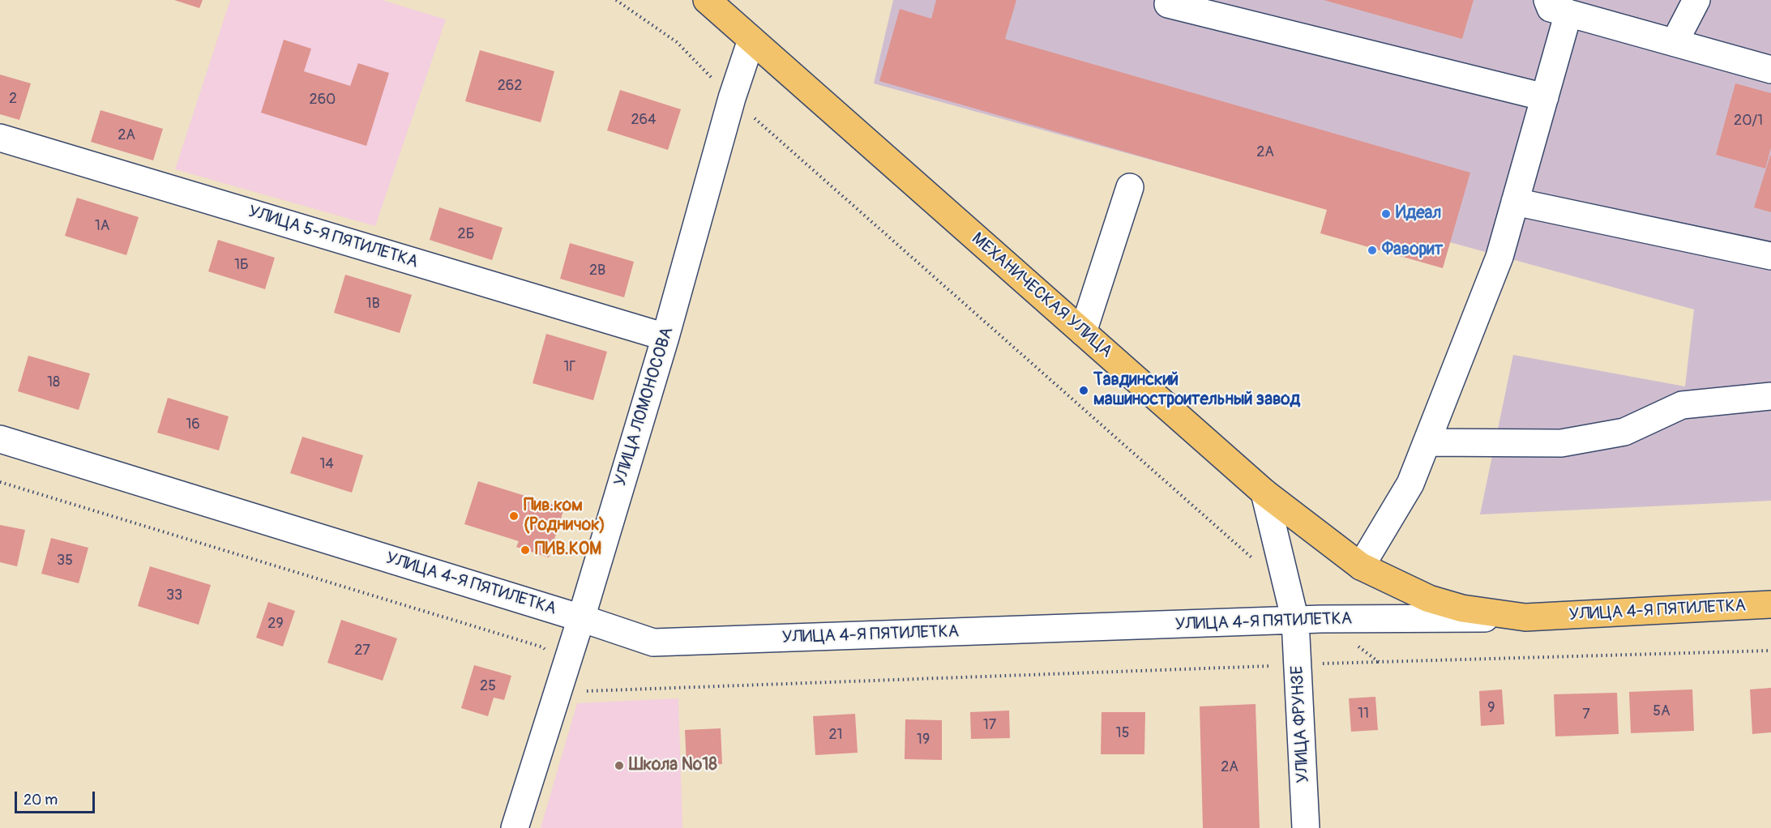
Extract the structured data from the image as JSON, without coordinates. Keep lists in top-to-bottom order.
{
  "streets": {
    "main road": ["МЕХАНИЧЕСКАЯ УЛИЦА", "УЛИЦА 4-Я ПЯТИЛЕТКА"],
    "street": ["УЛИЦА 5-Я ПЯТИЛЕТКА", "УЛИЦА ЛОМОНОСОВА", "УЛИЦА ФРУНЗЕ"]
  },
  "crossings": [
    ["УЛИЦА 5-Я ПЯТИЛЕТКА", "УЛИЦА ЛОМОНОСОВА"],
    ["МЕХАНИЧЕСКАЯ УЛИЦА", "УЛИЦА ЛОМОНОСОВА"],
    ["МЕХАНИЧЕСКАЯ УЛИЦА", "УЛИЦА 4-Я ПЯТИЛЕТКА"],
    ["МЕХАНИЧЕСКАЯ УЛИЦА", "УЛИЦА ФРУНЗЕ"],
    ["УЛИЦА ЛОМОНОСОВА", "УЛИЦА 4-Я ПЯТИЛЕТКА"],
    ["УЛИЦА 4-Я ПЯТИЛЕТКА", "УЛИЦА ФРУНЗЕ"]
  ],
  "places": [
    "Идеал",
    "Фаворит",
    "Тавдинский машиностроительный завод",
    "Пив.ком (Родничок)",
    "ПИВ.КОМ",
    "Школа №18"
  ],
  "house_numbers": [
    "262",
    "2",
    "260",
    "264",
    "20/1",
    "2А",
    "2А",
    "1А",
    "2Б",
    "1Б",
    "2В",
    "1В",
    "1Г",
    "18",
    "16",
    "14",
    "35",
    "33",
    "29",
    "27",
    "25",
    "9",
    "5А",
    "11",
    "7",
    "17",
    "15",
    "21",
    "19",
    "2А"
  ],
  "scale_bar": "20 m"
}
